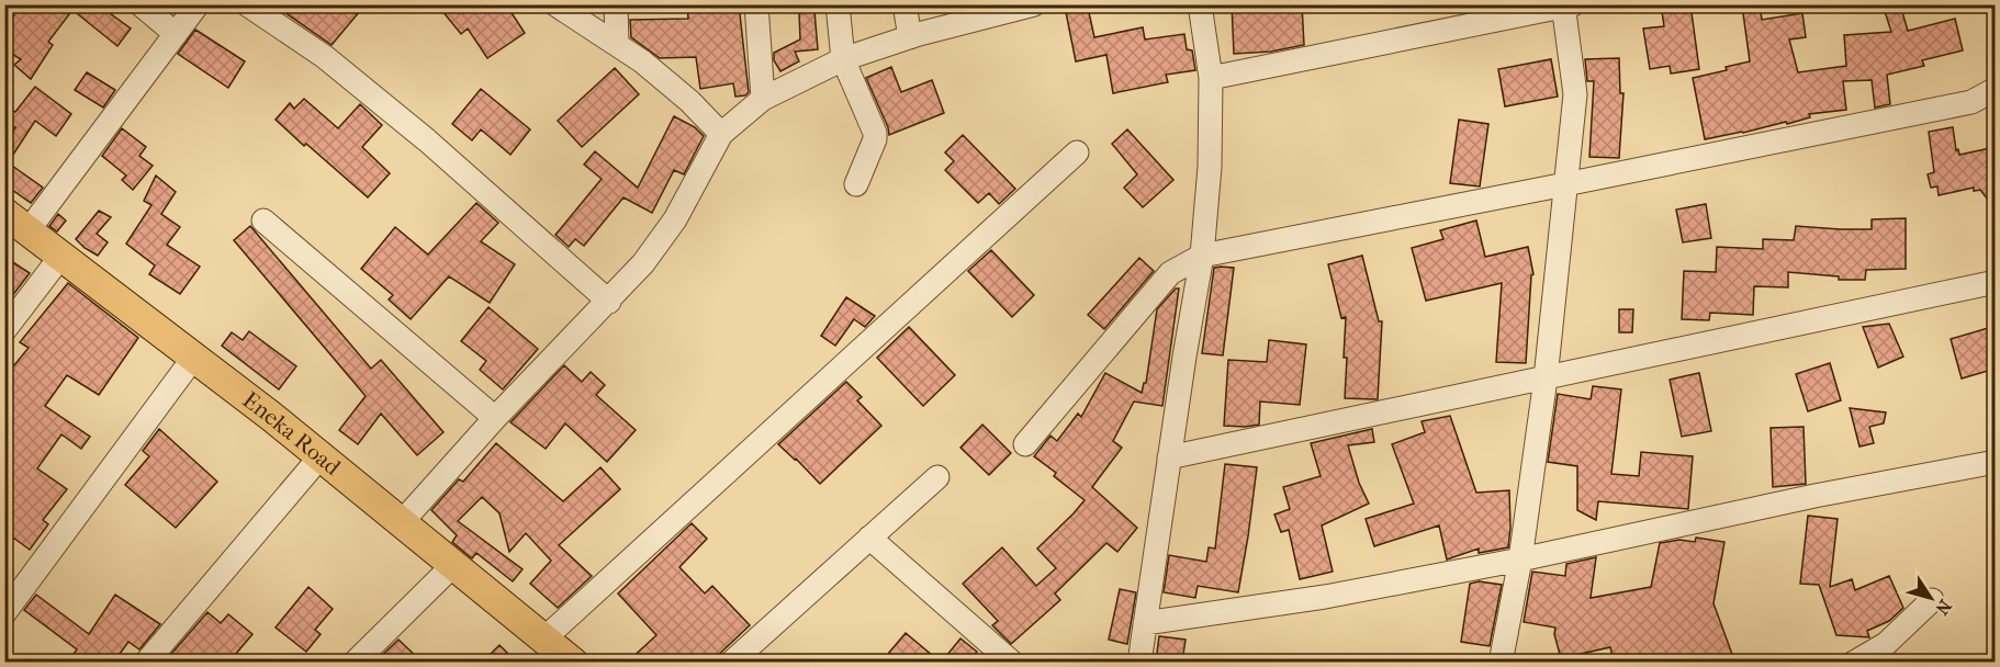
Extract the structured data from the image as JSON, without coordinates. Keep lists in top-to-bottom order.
{
  "streets": {
    "main road": ["Eneka Road"]
  },
  "north": "bottom right"
}
